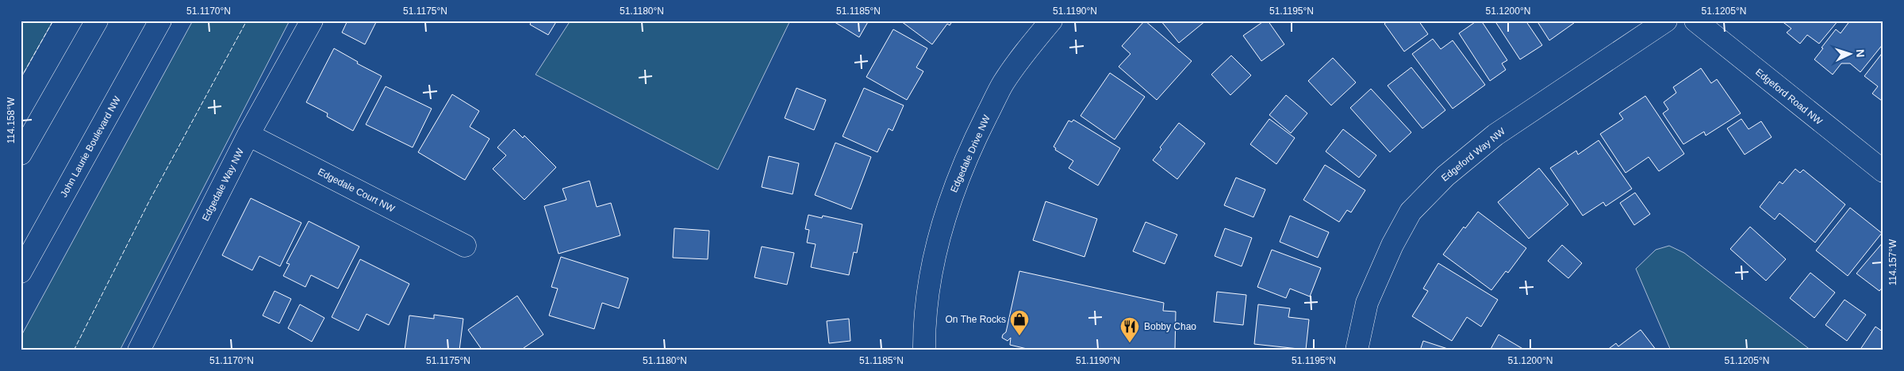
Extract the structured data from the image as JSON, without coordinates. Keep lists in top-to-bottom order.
{
  "streets": {
    "street": [
      "Edgeford Road NW",
      "John Laurie Boulevard NW",
      "Edgedale Drive NW",
      "Edgeford Way NW",
      "Edgedale Way NW",
      "Edgedale Court NW"
    ]
  },
  "crossings": [
    ["Edgedale Way NW", "Edgedale Court NW"]
  ],
  "places": {
    "shop": ["On The Rocks"],
    "restaurant": ["Bobby Chao"]
  },
  "north": "right",
  "coordinates": [
    "51.1170°N",
    "51.1175°N",
    "51.1180°N",
    "51.1185°N",
    "51.1190°N",
    "51.1195°N",
    "51.1200°N",
    "51.1205°N",
    "114.158°W",
    "114.157°W"
  ]
}
